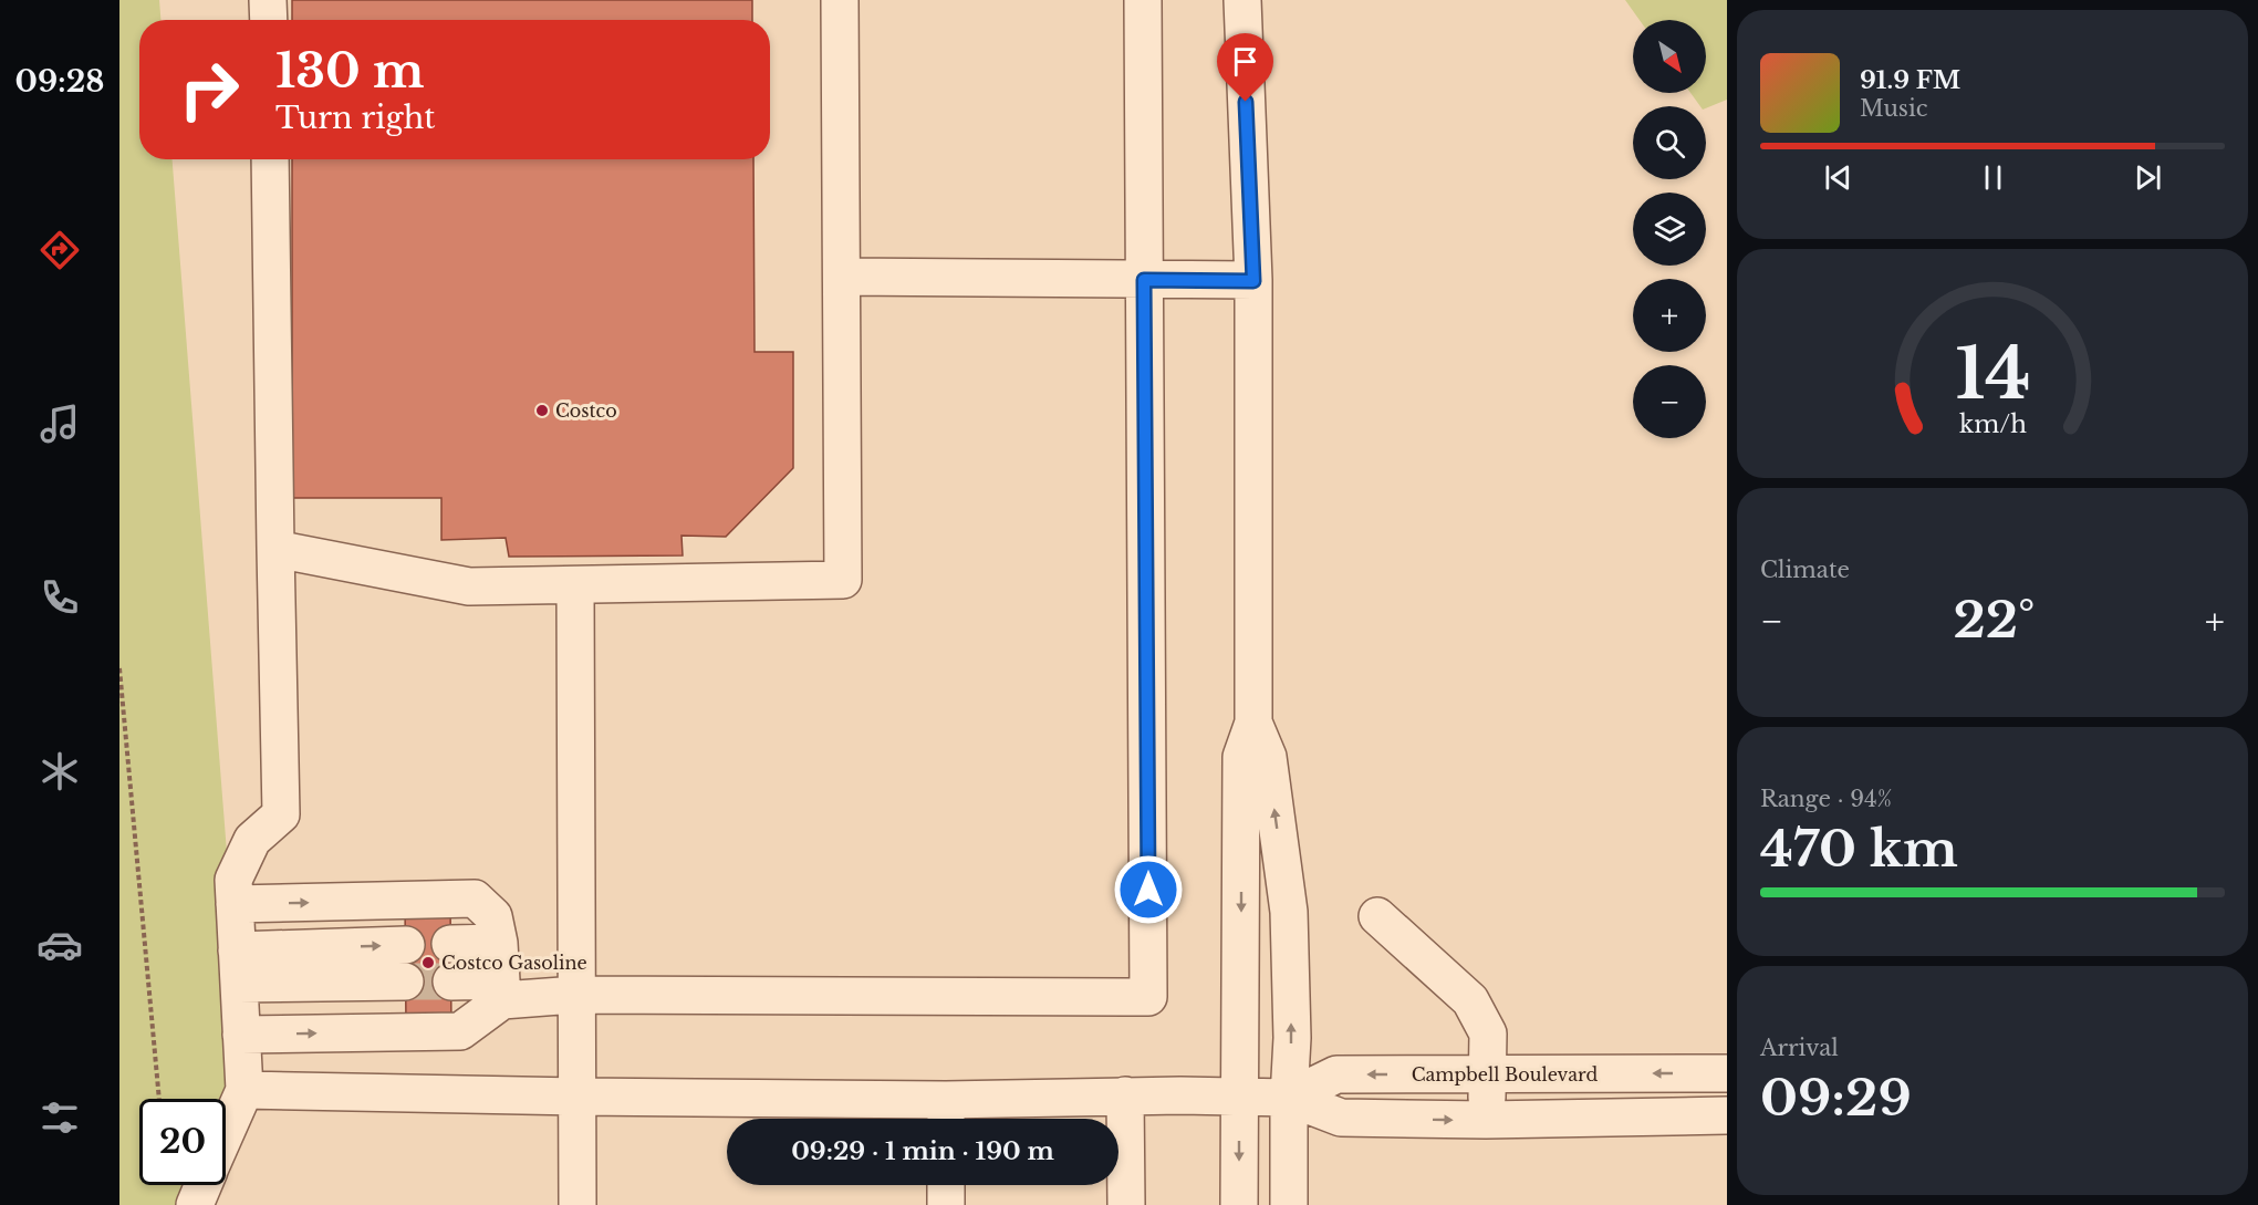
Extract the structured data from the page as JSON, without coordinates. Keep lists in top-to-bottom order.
{
  "streets": {
    "street": ["Campbell Boulevard"]
  },
  "places": ["Costco", "Costco Gasoline"],
  "north": "bottom right",
  "page": {
    "tabs": "09:28",
    "map_buttons": ["+", "−"],
    "turn": ["130 m", "Turn right"],
    "song": ["91.9 FM", "Music"],
    "tile": [
      "Climate",
      ["Range · 94%", "470 km"],
      ["Arrival", "09:29"]
    ],
    "heat": ["−", "22°", "+"],
    "limit": "20",
    "trip": "09:29 · 1 min · 190 m",
    "gauge": ["14", "km/h"]
  }
}
